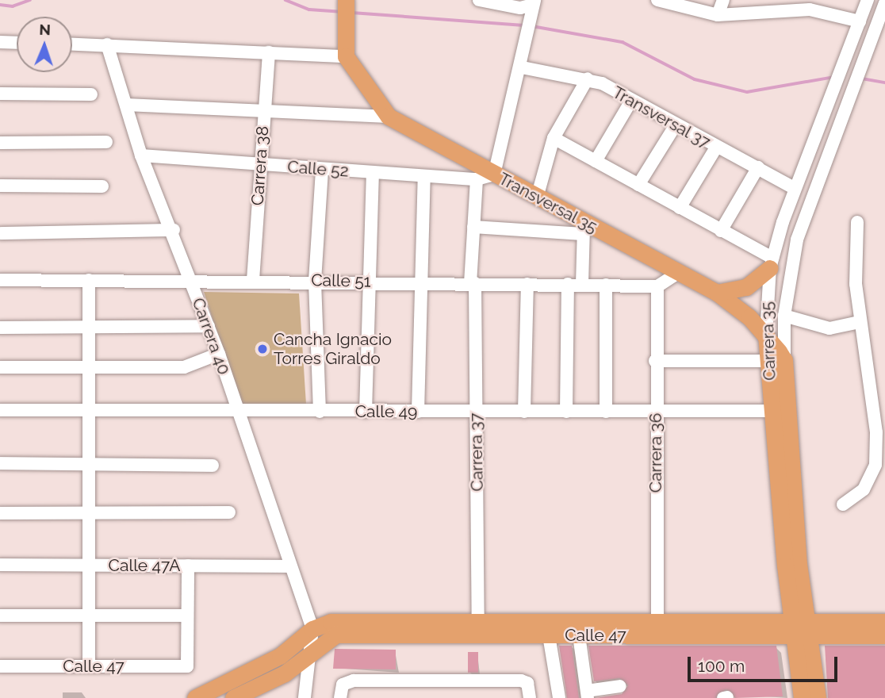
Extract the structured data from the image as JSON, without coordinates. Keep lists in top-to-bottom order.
{
  "streets": {
    "main road": ["Transversal 35", "Carrera 35", "Calle 47"],
    "street": [
      "Transversal 37",
      "Carrera 38",
      "Calle 52",
      "Calle 51",
      "Carrera 40",
      "Calle 49",
      "Carrera 37",
      "Carrera 36",
      "Calle 47A"
    ]
  },
  "crossings": [
    ["Transversal 37", "Carrera 35"],
    ["Carrera 38", "Calle 52"],
    ["Carrera 38", "Calle 51"],
    ["Calle 52", "Transversal 35"],
    ["Calle 52", "Carrera 40"],
    ["Calle 52", "Carrera 37"],
    ["Transversal 35", "Carrera 35"],
    ["Calle 51", "Carrera 40"],
    ["Calle 51", "Carrera 37"],
    ["Calle 51", "Carrera 36"],
    ["Carrera 40", "Calle 49"],
    ["Carrera 40", "Calle 47A"],
    ["Carrera 40", "Calle 47"],
    ["Carrera 35", "Calle 49"],
    ["Carrera 35", "Calle 47"],
    ["Calle 49", "Carrera 37"],
    ["Calle 49", "Carrera 36"],
    ["Carrera 37", "Calle 47"],
    ["Carrera 36", "Calle 47"]
  ],
  "places": ["Cancha Ignacio Torres Giraldo"],
  "scale_bar": "100 m",
  "north": "top"
}
